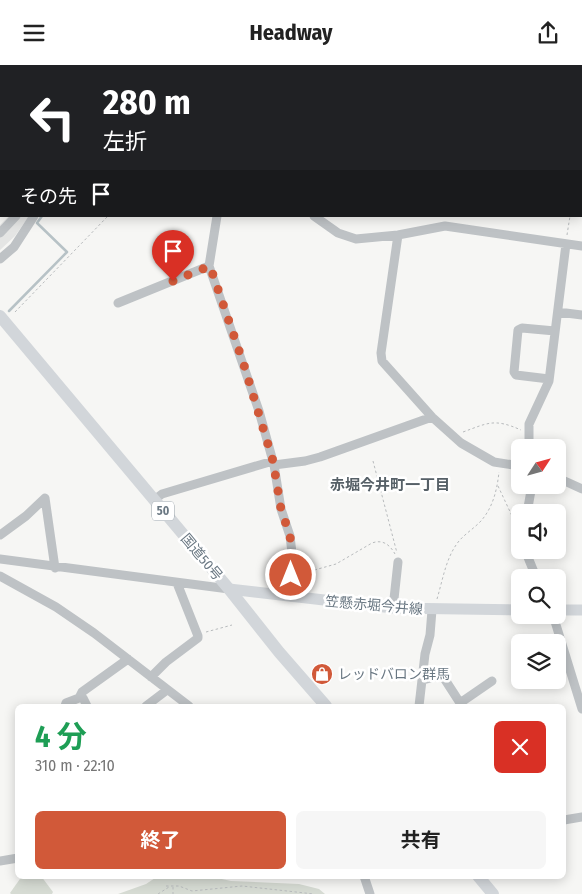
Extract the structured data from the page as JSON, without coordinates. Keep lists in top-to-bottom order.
{
  "streets": {
    "highway": ["50", "国道50号"],
    "main road": ["笠懸赤堀今井線"]
  },
  "crossings": [
    ["国道50号", "笠懸赤堀今井線"]
  ],
  "districts": ["赤堀今井町一丁目"],
  "places": {
    "shop": ["レッドバロン群馬"]
  },
  "north": "top right",
  "page": {
    "header": "Headway",
    "turn": ["280 m", "左折"],
    "then": "その先",
    "heading": ["4 分", "310 m · 22:10"],
    "buttons": ["終了", "共有"]
  }
}
